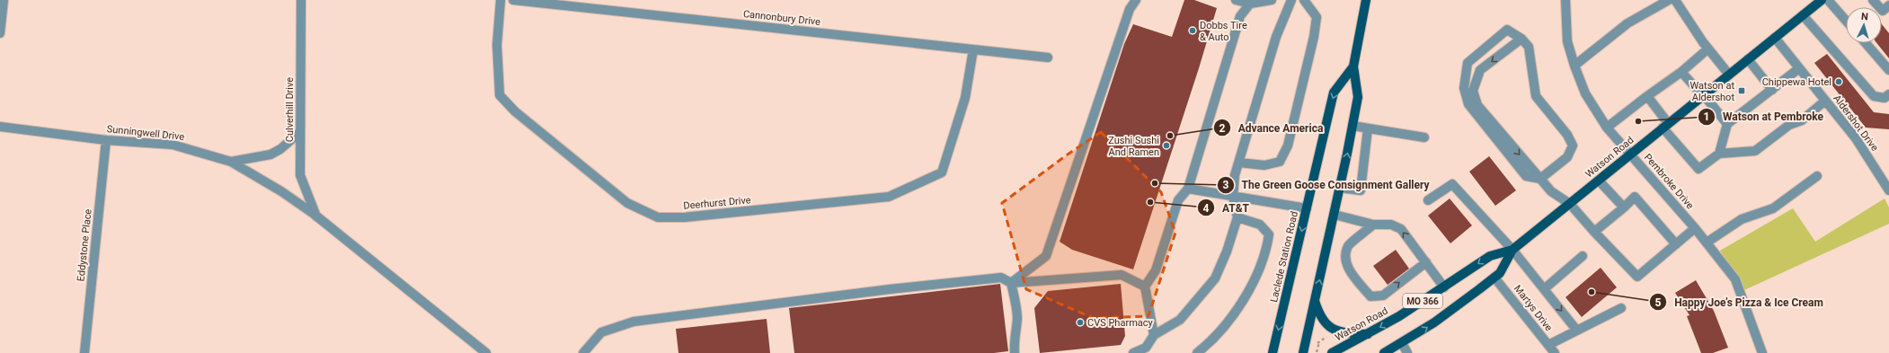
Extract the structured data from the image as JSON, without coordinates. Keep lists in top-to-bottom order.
{
  "streets": {
    "main road": ["Watson Road", "Laclede Station Road", "MO 366"],
    "street": [
      "Cannonbury Drive",
      "Culverhill Drive",
      "Aldershot Drive",
      "Sunningwell Drive",
      "Pembroke Drive",
      "Deerhurst Drive",
      "Eddystone Place",
      "Martys Drive"
    ]
  },
  "crossings": [
    ["Cannonbury Drive", "Deerhurst Drive"],
    ["Culverhill Drive", "Sunningwell Drive"],
    ["Aldershot Drive", "Watson Road"],
    ["Sunningwell Drive", "Eddystone Place"],
    ["Watson Road", "Pembroke Drive"],
    ["Watson Road", "Martys Drive"]
  ],
  "places": {
    "other": [
      "Dobbs Tire & Auto",
      "Chippewa Hotel",
      "Watson at Pembroke",
      "Advance America",
      "Zushi Sushi And Ramen",
      "The Green Goose Consignment Gallery",
      "AT&T",
      "Happy Joe’s Pizza & Ice Cream",
      "CVS Pharmacy"
    ],
    "transit": ["Watson at Aldershot"]
  },
  "north": "top"
}
